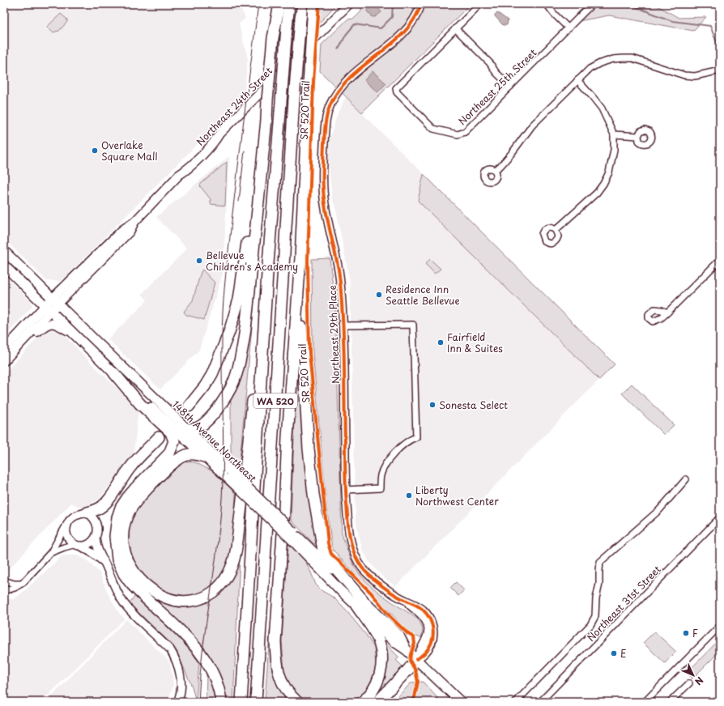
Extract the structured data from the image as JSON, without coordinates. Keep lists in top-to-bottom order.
{
  "streets": {
    "highway": ["WA 520"],
    "main road": ["Northeast 24th Street", "148th Avenue Northeast"],
    "street": ["Northeast 25th Street", "Northeast 29th Place", "Northeast 31st Street"],
    "cycle path": ["SR 520 Trail"]
  },
  "crossings": [
    ["Northeast 24th Street", "148th Avenue Northeast"],
    ["Northeast 29th Place", "148th Avenue Northeast"]
  ],
  "places": [
    "Overlake Square Mall",
    "Bellevue Children's Academy",
    "Residence Inn Seattle Bellevue",
    "Fairfield Inn & Suites",
    "Sonesta Select",
    "Liberty Northwest Center",
    "F",
    "E"
  ],
  "north": "bottom right"
}
